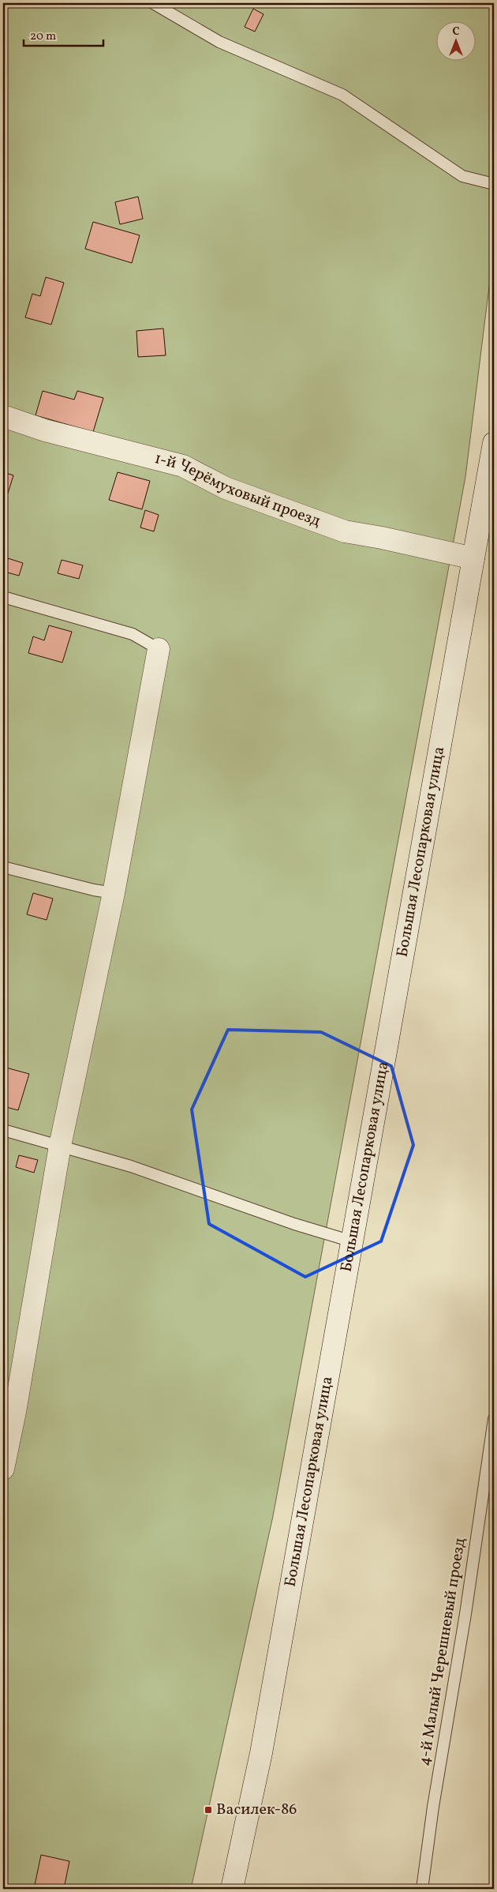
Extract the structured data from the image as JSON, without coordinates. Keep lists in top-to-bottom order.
{
  "streets": {
    "main road": ["1-й Черёмуховый проезд", "Большая Лесопарковая улица"],
    "lane": ["4-й Малый Черешневый проезд"]
  },
  "crossings": [
    ["1-й Черёмуховый проезд", "Большая Лесопарковая улица"]
  ],
  "places": {
    "transit": ["Василек-86"]
  },
  "scale_bar": "20 m",
  "north": "top"
}
